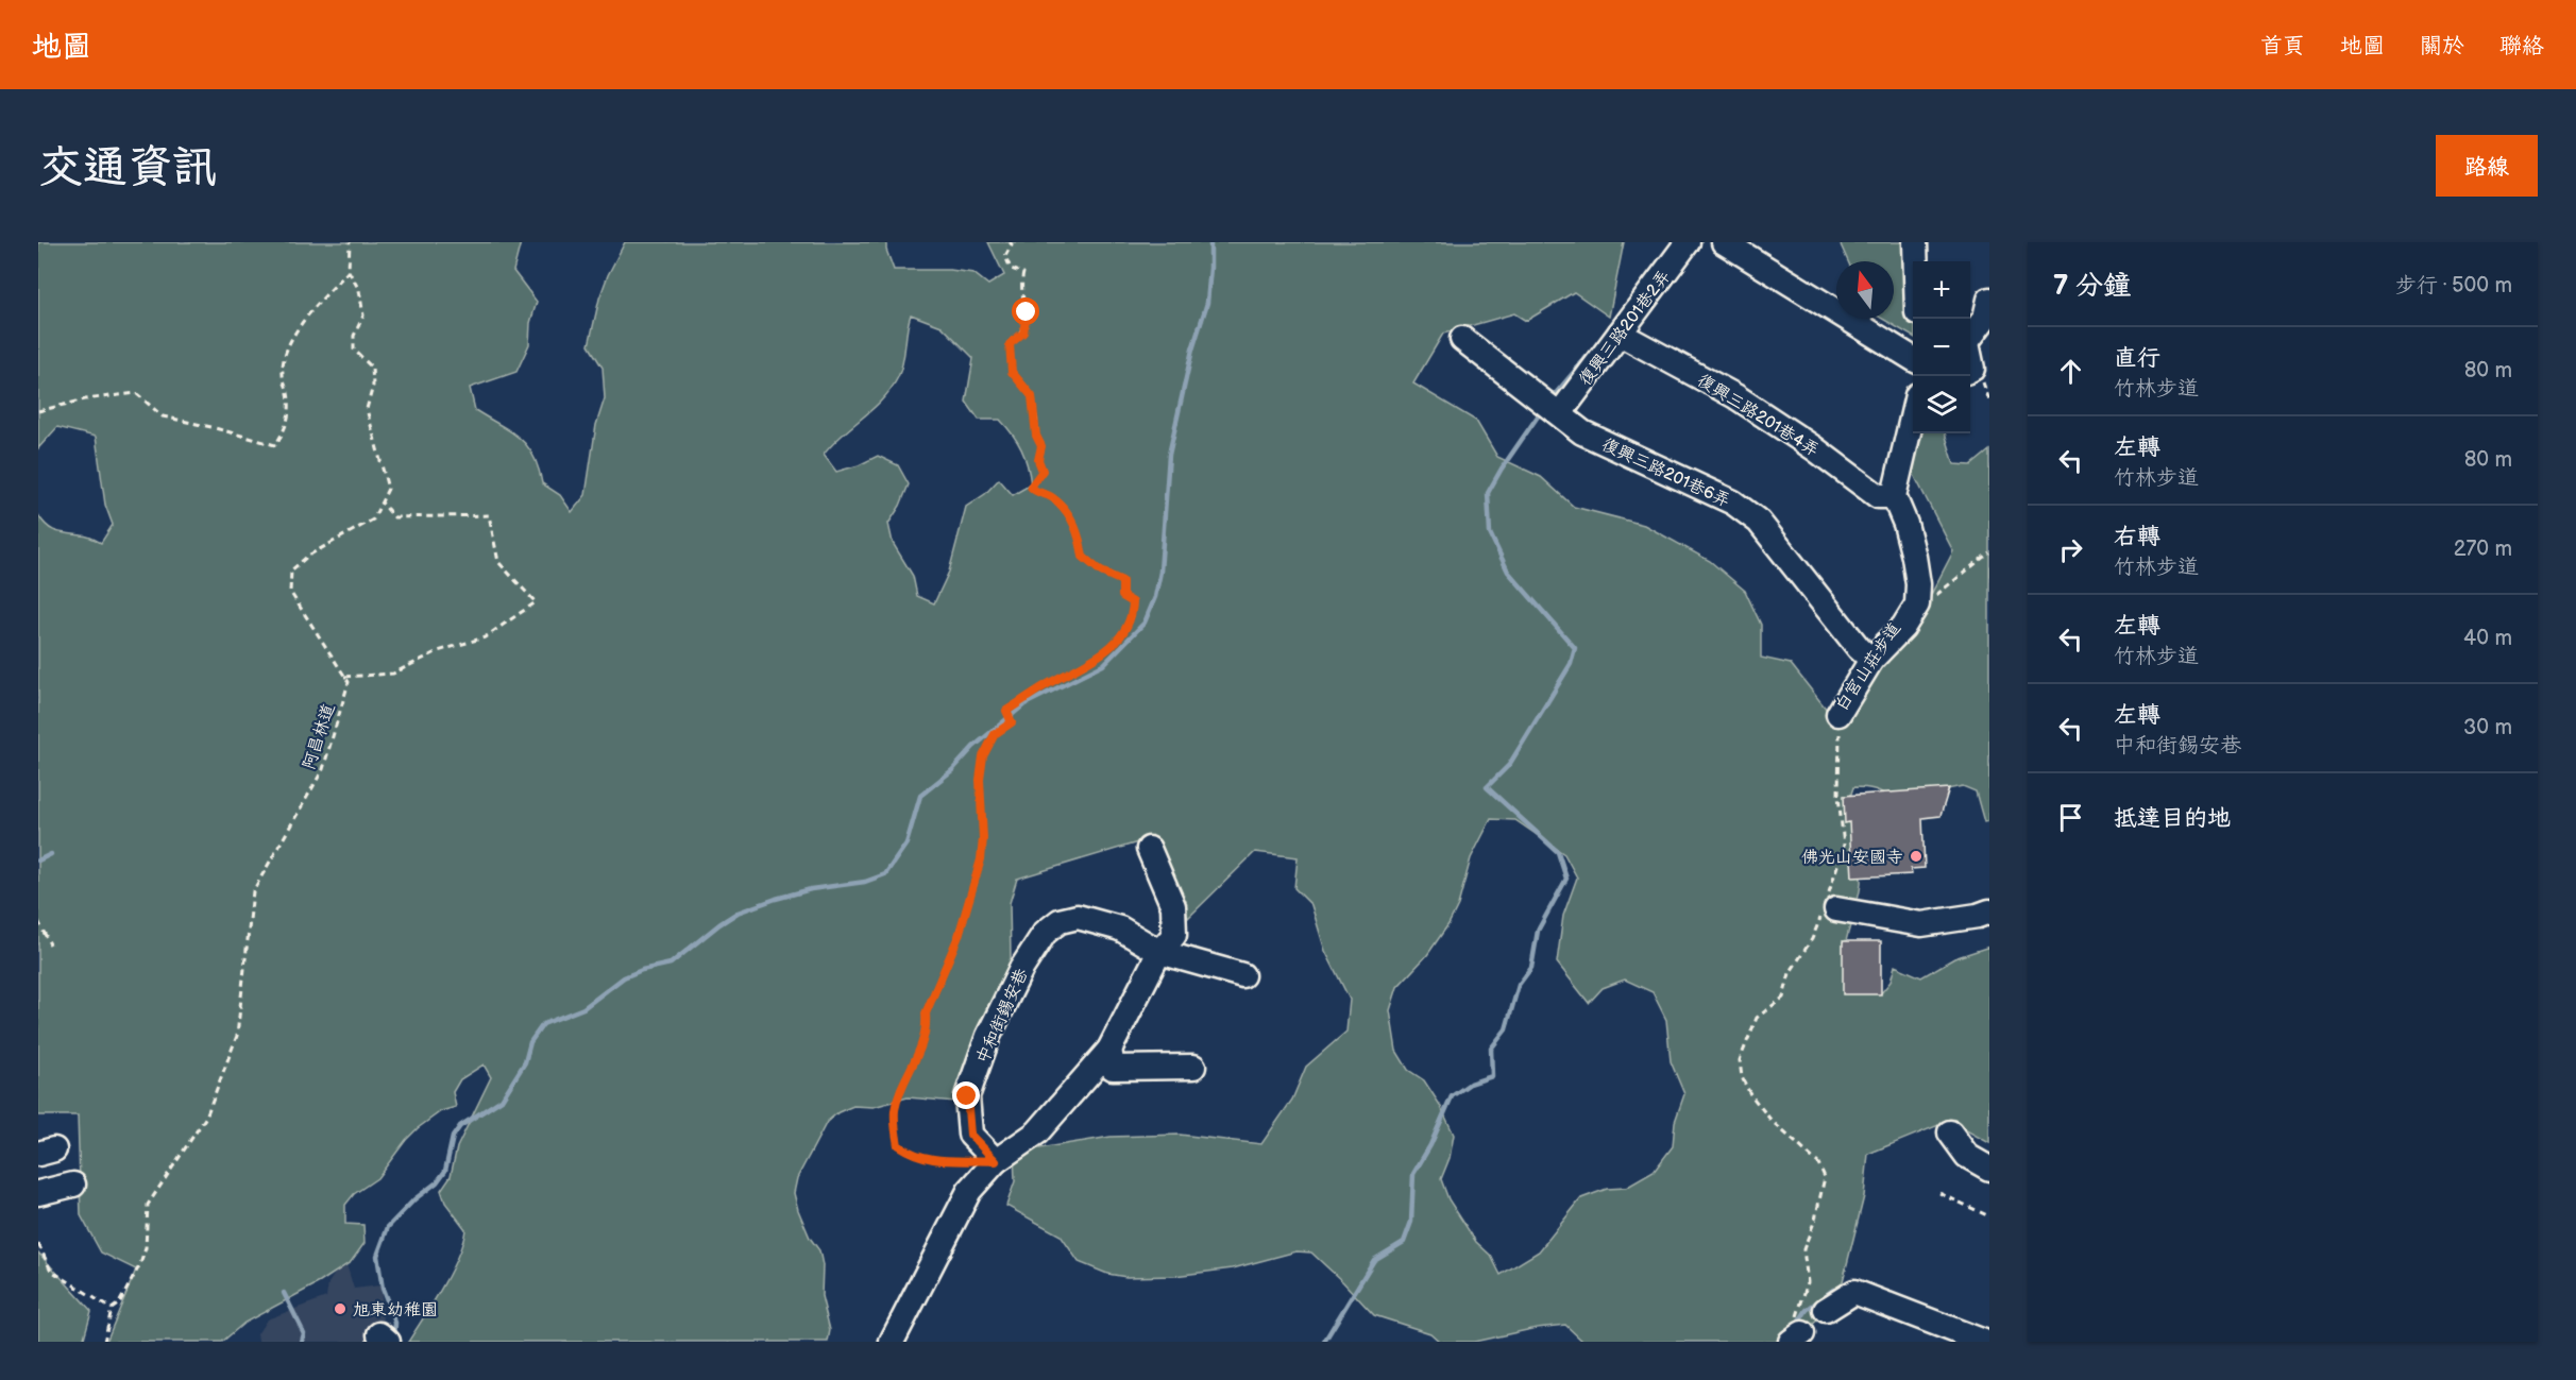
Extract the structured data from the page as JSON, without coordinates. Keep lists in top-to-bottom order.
{
  "streets": {
    "street": [
      "復興三路201巷2弄",
      "復興三路201巷4弄",
      "復興三路201巷6弄",
      "中和街錫安巷"
    ],
    "path": ["白宮山莊步道", "阿昌林道"]
  },
  "crossings": [
    ["復興三路201巷2弄", "復興三路201巷4弄"],
    ["復興三路201巷2弄", "復興三路201巷6弄"]
  ],
  "places": ["佛光山安國寺", "旭東幼稚園"],
  "north": "top",
  "page": {
    "header": "地圖",
    "nav": [
      "首頁",
      "地圖",
      "關於",
      "聯絡"
    ],
    "buttons": "路線",
    "title": "交通資訊",
    "heading": ["7 分鐘", "步行 · 500 m"],
    "map_buttons": ["+", "−"],
    "list": [
      ["直行", "竹林步道", "80 m"],
      ["左轉", "竹林步道", "80 m"],
      ["右轉", "竹林步道", "270 m"],
      ["左轉", "竹林步道", "40 m"],
      ["左轉", "中和街錫安巷", "30 m"],
      "抵達目的地"
    ]
  }
}
